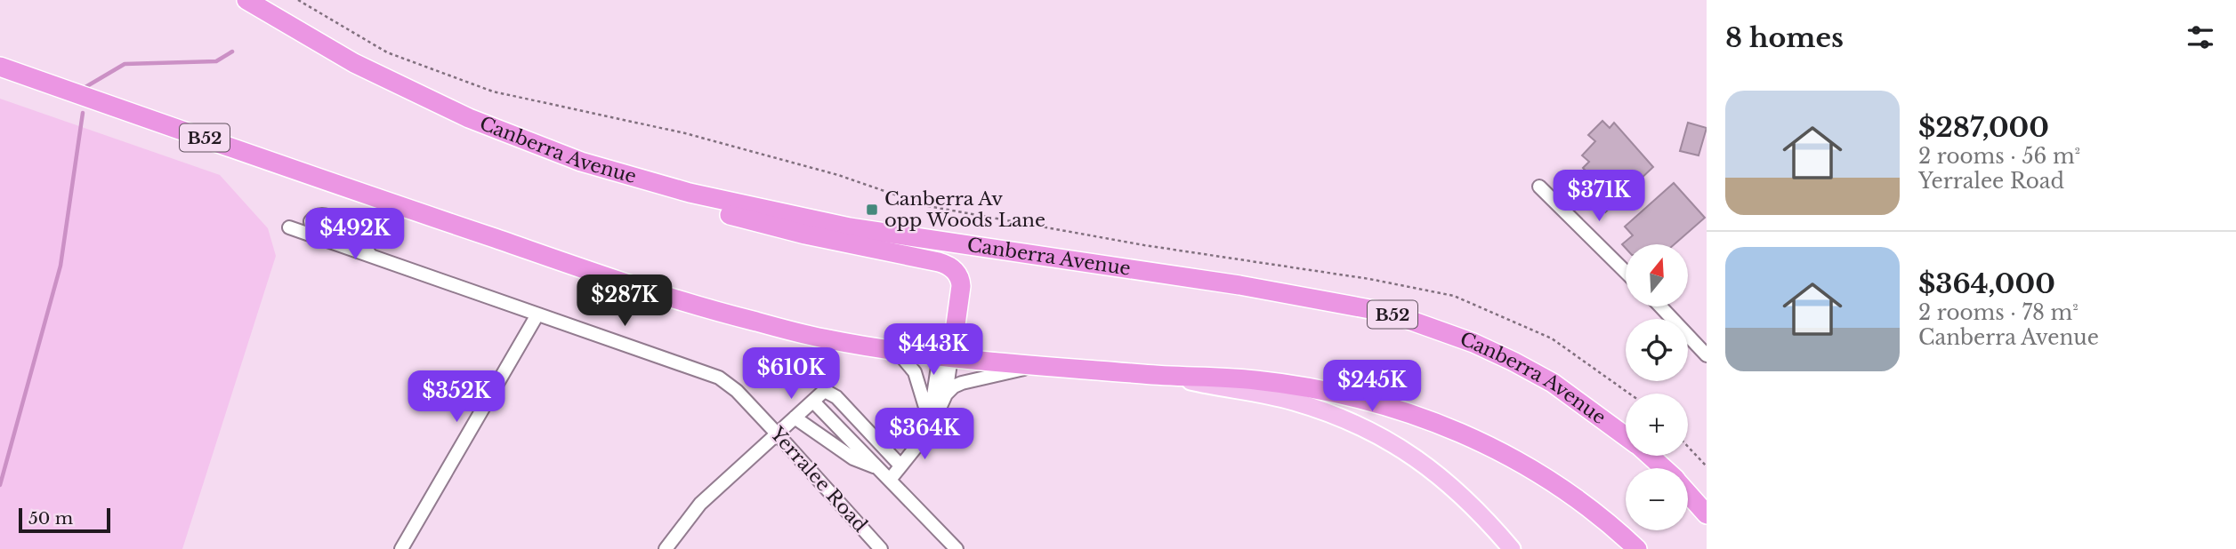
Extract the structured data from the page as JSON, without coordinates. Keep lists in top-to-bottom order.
{
  "streets": {
    "highway": ["B52", "Canberra Avenue"],
    "street": ["Yerralee Road"]
  },
  "places": {
    "transit": ["Canberra Av opp Woods Lane"]
  },
  "scale_bar": "50 m",
  "north": "top",
  "page": {
    "heading": "8 homes",
    "list": [
      {
        "name": "$287,000",
        "note": "2 rooms · 56 m² · Yerralee Road"
      },
      {
        "name": "$364,000",
        "note": "2 rooms · 78 m² · Canberra Avenue"
      }
    ],
    "price": [
      "$371K",
      "$492K",
      "$287K",
      "$443K",
      "$610K",
      "$245K",
      "$352K",
      "$364K"
    ],
    "map_buttons": ["+", "−"],
    "scale": "50 m"
  }
}
